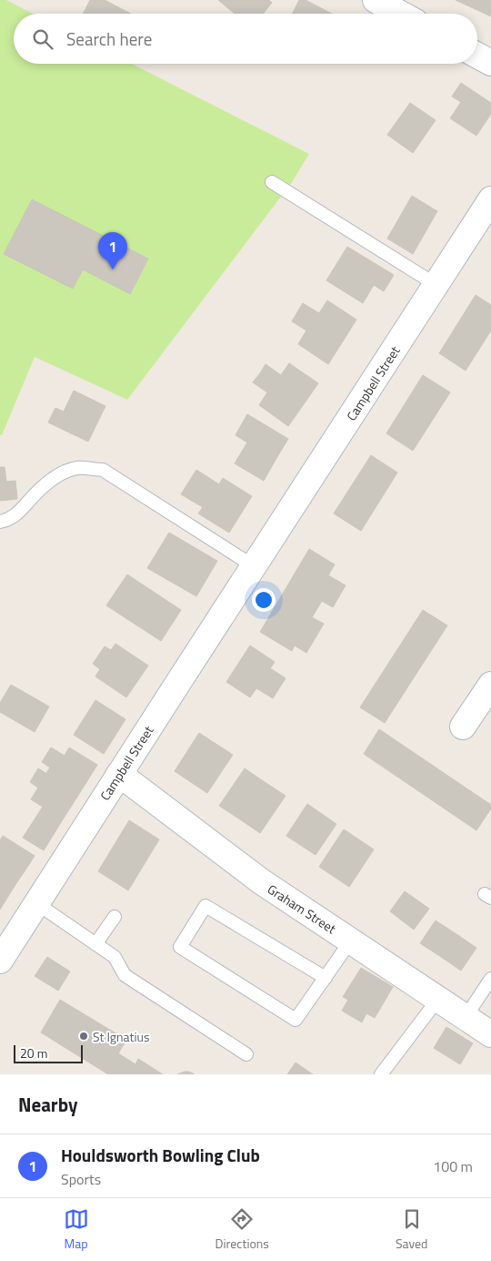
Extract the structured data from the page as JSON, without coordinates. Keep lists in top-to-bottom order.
{
  "streets": {
    "street": ["Campbell Street", "Graham Street"]
  },
  "crossings": [
    ["Campbell Street", "Graham Street"]
  ],
  "places": ["St Ignatius"],
  "scale_bar": "20 m",
  "page": {
    "search": "Search here",
    "pins": "1",
    "scale": "20 m",
    "heading": "Nearby",
    "list": [
      {
        "mark": "1",
        "name": "Houldsworth Bowling Club",
        "note": "Sports",
        "value": "100 m"
      }
    ],
    "nav": ["Map", "Directions", "Saved"]
  }
}
